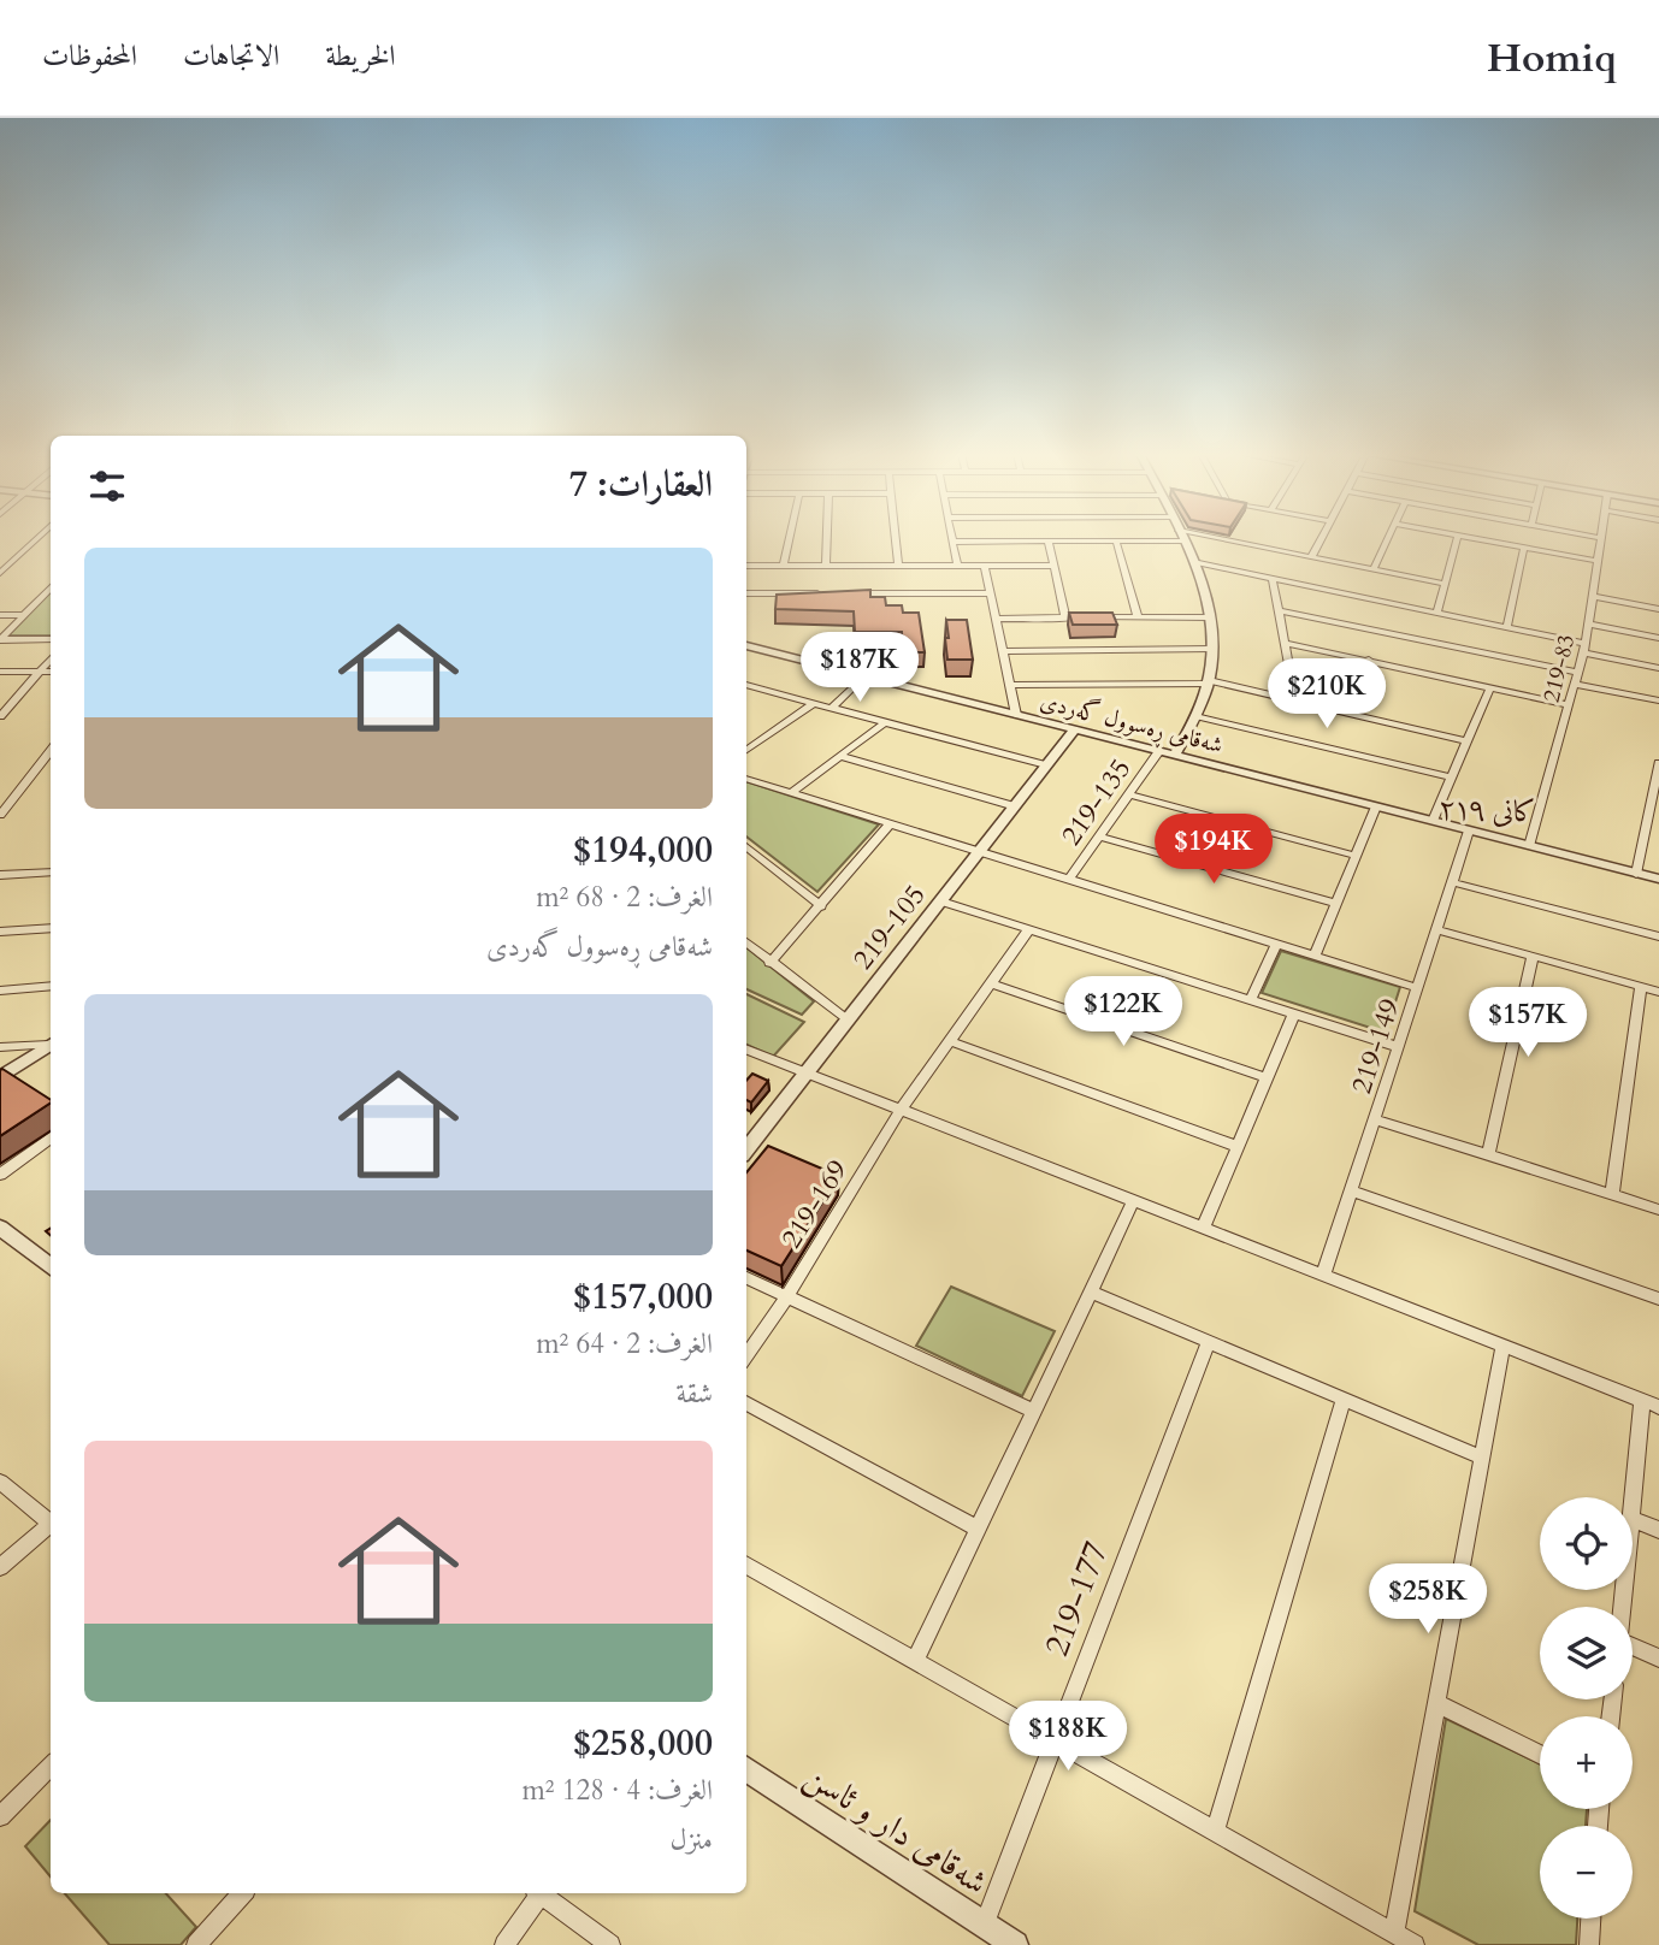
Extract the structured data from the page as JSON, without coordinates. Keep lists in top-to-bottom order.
{
  "streets": {
    "street": [
      "219-83",
      "شەقامی ڕەسوول گەردی",
      "219-135",
      "219-105",
      "219-149",
      "219-169",
      "219-177",
      "شەقامی دار و ئاسن"
    ]
  },
  "crossings": [
    ["219-83", "شەقامی ڕەسوول گەردی"],
    ["شەقامی ڕەسوول گەردی", "219-135"],
    ["شەقامی ڕەسوول گەردی", "219-105"],
    ["شەقامی ڕەسوول گەردی", "219-149"],
    ["219-177", "شەقامی دار و ئاسن"]
  ],
  "districts": ["کانی ٢١٩"],
  "page": {
    "header": "Homiq",
    "nav": ["الخريطة", "الاتجاهات", "المحفوظات"],
    "heading": "العقارات: 7",
    "list": [
      {
        "name": "$194,000",
        "note": "الغرف: 2 · 68 m² · شەقامی ڕەسوول گەردی"
      },
      {
        "name": "$157,000",
        "note": "الغرف: 2 · 64 m² · شقة"
      },
      {
        "name": "$258,000",
        "note": "الغرف: 4 · 128 m² · منزل"
      }
    ],
    "price": [
      "$187K",
      "$210K",
      "$194K",
      "$122K",
      "$157K",
      "$258K",
      "$188K"
    ],
    "map_buttons": ["+", "−"]
  }
}
